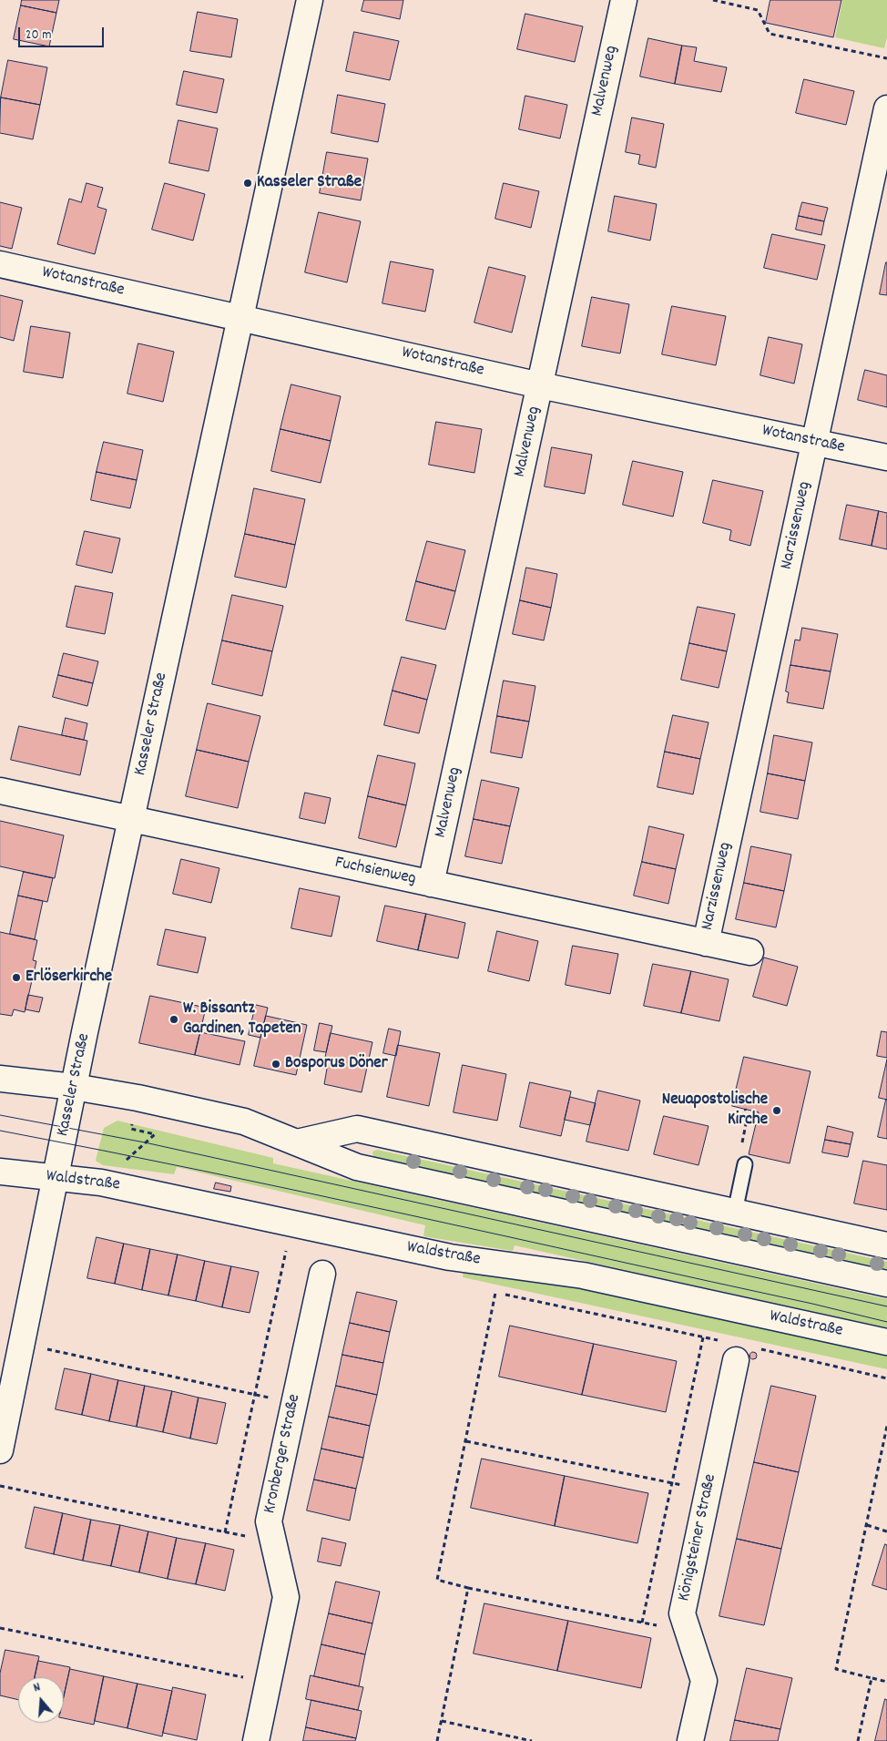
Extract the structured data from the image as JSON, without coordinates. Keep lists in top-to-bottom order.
{
  "streets": {
    "street": [
      "Malvenweg",
      "Wotanstraße",
      "Narzissenweg",
      "Kasseler Straße",
      "Fuchsienweg",
      "Waldstraße",
      "Kronberger Straße",
      "Königsteiner Straße"
    ]
  },
  "crossings": [
    ["Malvenweg", "Wotanstraße"],
    ["Malvenweg", "Fuchsienweg"],
    ["Wotanstraße", "Narzissenweg"],
    ["Wotanstraße", "Kasseler Straße"],
    ["Narzissenweg", "Fuchsienweg"],
    ["Kasseler Straße", "Fuchsienweg"],
    ["Kasseler Straße", "Waldstraße"]
  ],
  "places": [
    "Kasseler Straße",
    "Erlöserkirche",
    "W. Bissantz Gardinen, Tapeten",
    "Bosporus Döner",
    "Neuapostolische Kirche"
  ],
  "scale_bar": "20 m",
  "north": "top"
}
